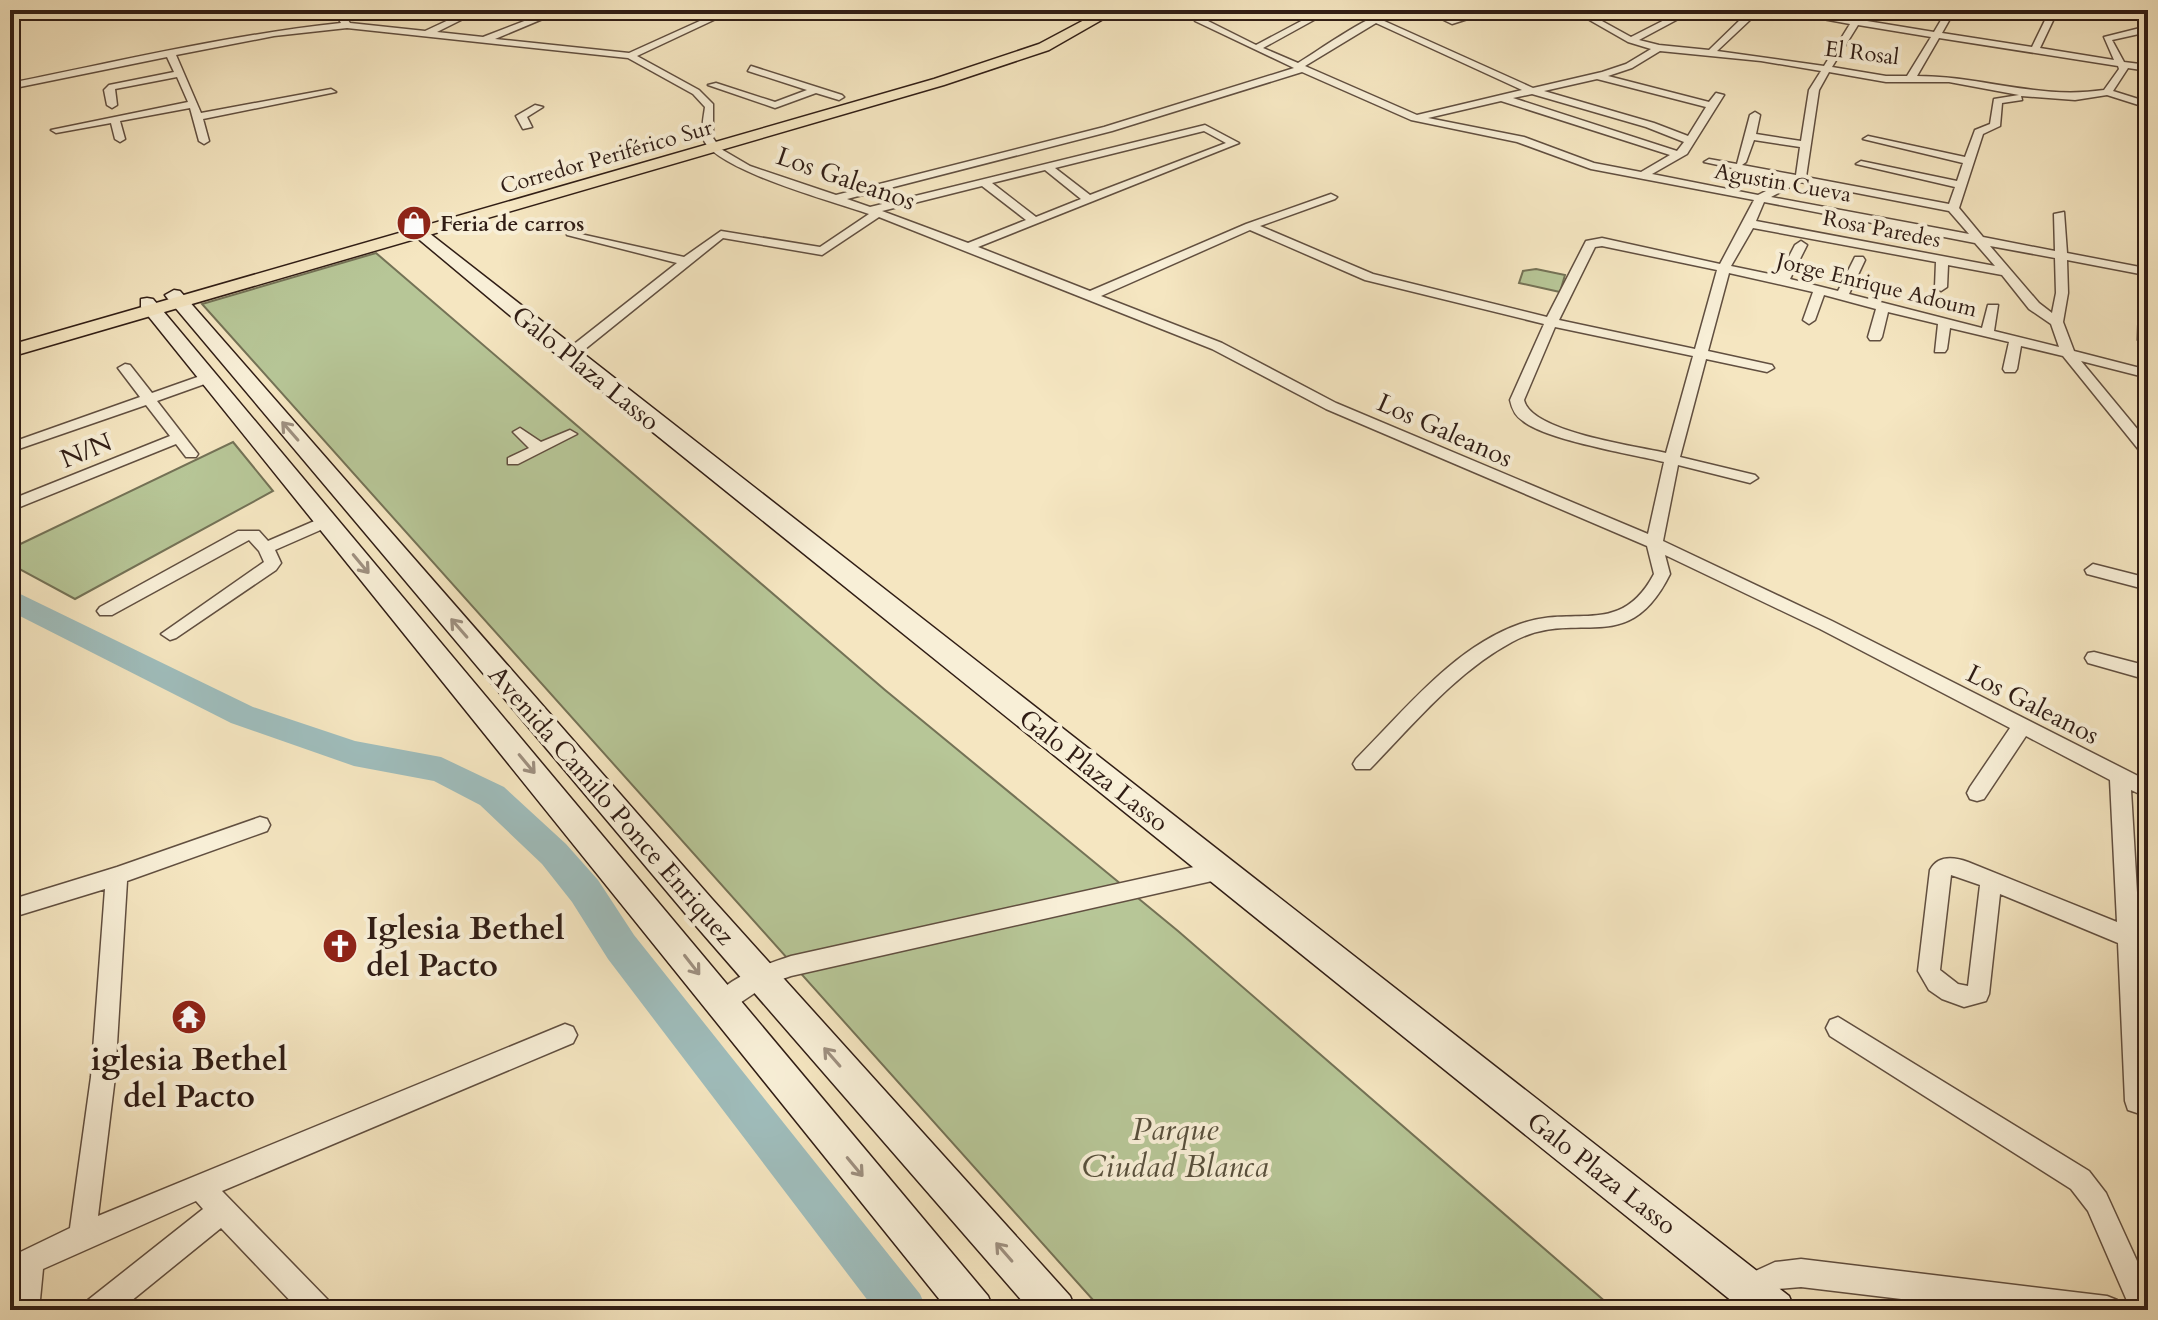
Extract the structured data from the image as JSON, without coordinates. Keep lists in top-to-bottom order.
{
  "streets": {
    "main road": ["Corredor Periférico Sur", "Galo Plaza Lasso", "Avenida Camilo Ponce Enriquez"],
    "street": [
      "El Rosal",
      "Los Galeanos",
      "Agustin Cueva",
      "Rosa Paredes",
      "Jorge Enrique Adoum",
      "N/N"
    ]
  },
  "crossings": [
    ["Corredor Periférico Sur", "Los Galeanos"],
    ["Corredor Periférico Sur", "Galo Plaza Lasso"],
    ["Corredor Periférico Sur", "Avenida Camilo Ponce Enriquez"]
  ],
  "parks": ["Parque Ciudad Blanca"],
  "places": {
    "shop": ["Feria de carros"],
    "church": ["Iglesia Bethel del Pacto"],
    "temple": ["iglesia Bethel del Pacto"]
  }
}
